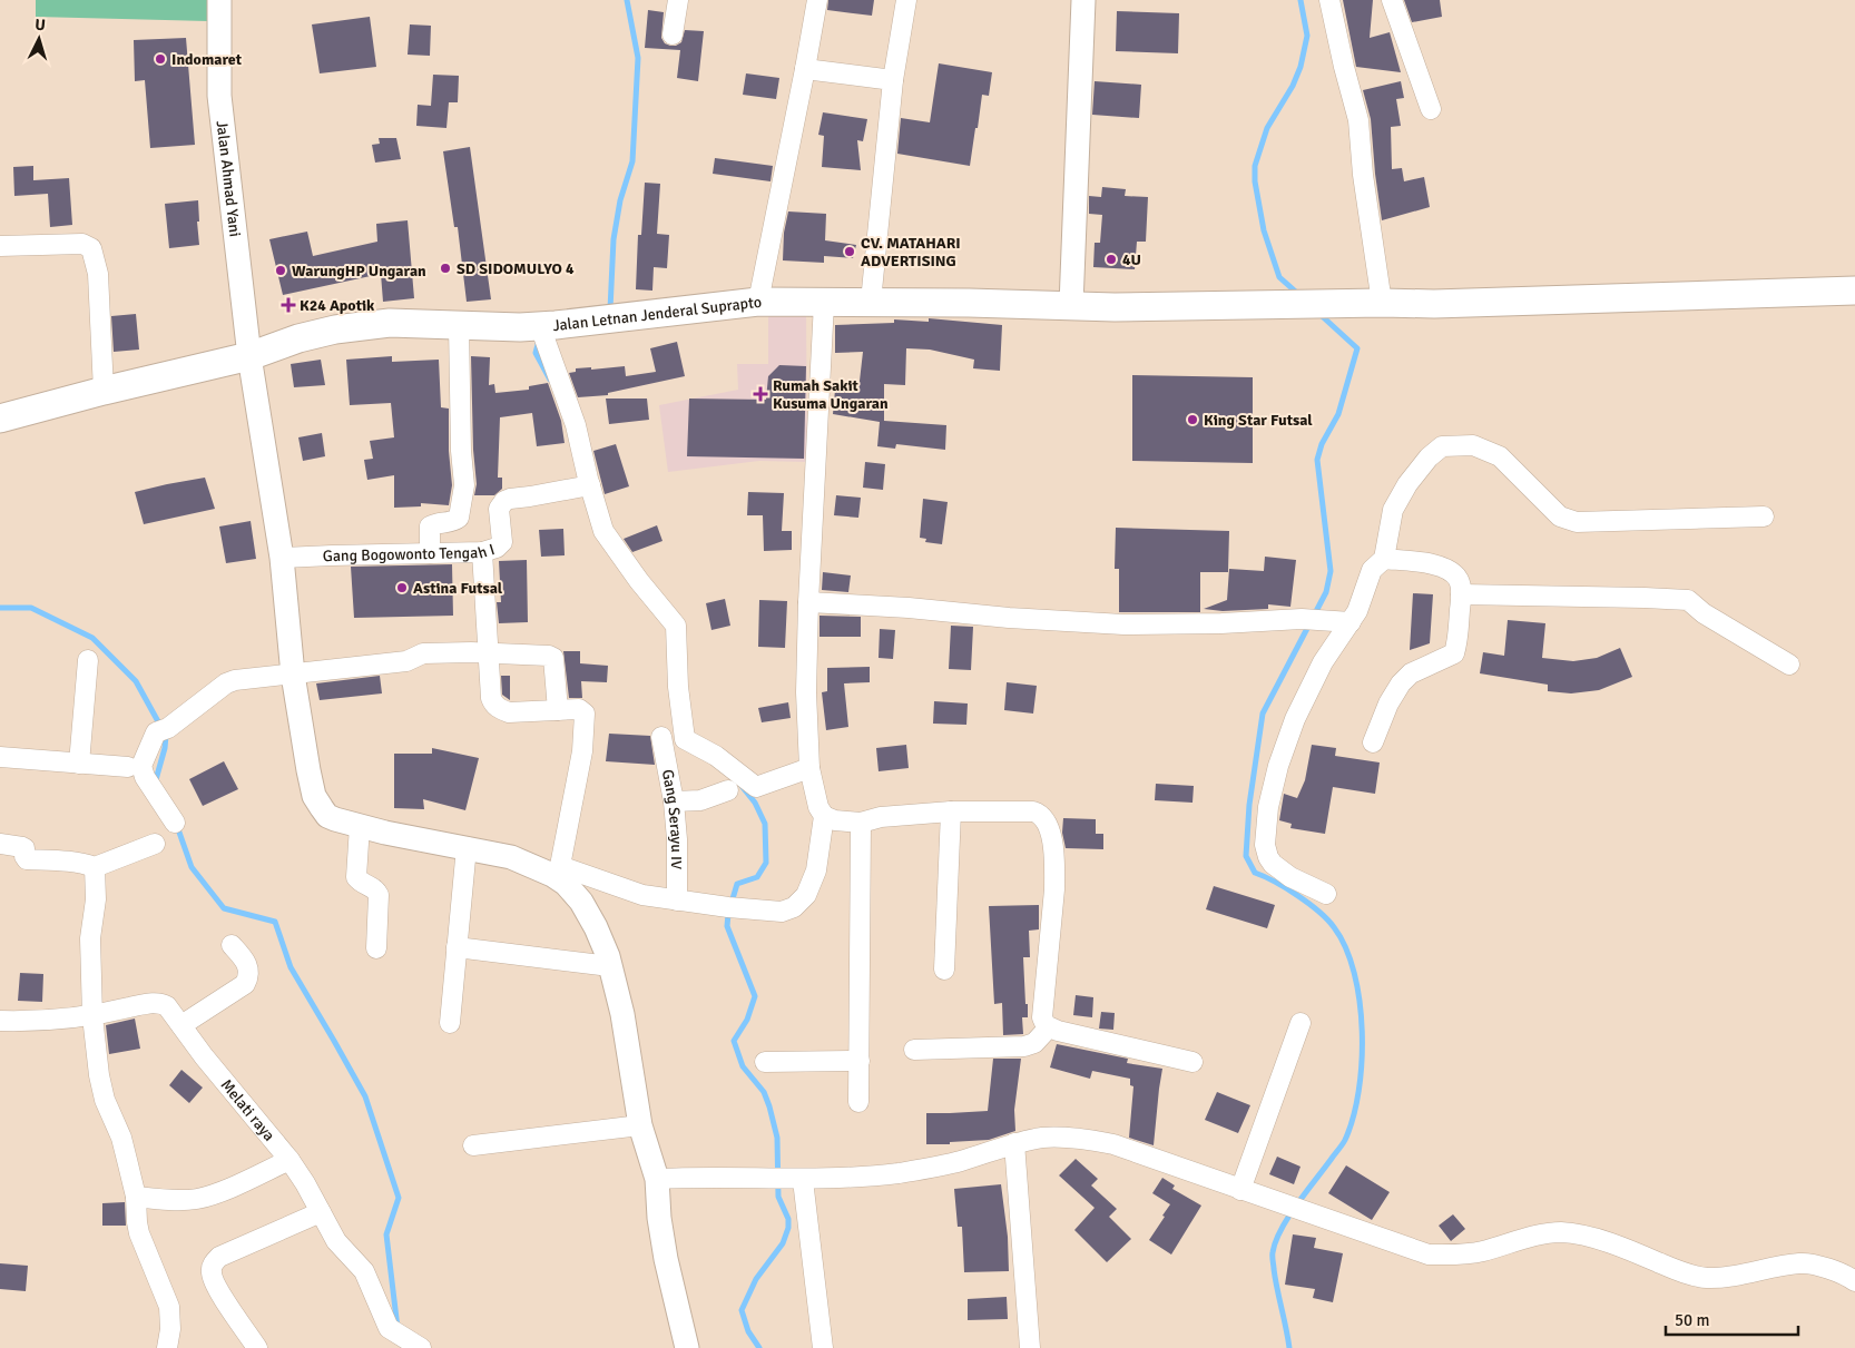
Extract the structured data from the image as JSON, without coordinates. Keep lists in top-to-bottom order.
{
  "streets": {
    "main road": ["Jalan Letnan Jenderal Suprapto"],
    "street": [
      "Jalan Ahmad Yani",
      "Gang Bogowonto Tengah I",
      "Gang Serayu IV",
      "Melati raya"
    ]
  },
  "crossings": [
    ["Jalan Ahmad Yani", "Jalan Letnan Jenderal Suprapto"],
    ["Jalan Ahmad Yani", "Gang Bogowonto Tengah I"]
  ],
  "places": {
    "other": [
      "Indomaret",
      "CV. MATAHARI ADVERTISING",
      "4U",
      "SD SIDOMULYO 4",
      "WarungHP Ungaran",
      "King Star Futsal",
      "Astina Futsal"
    ],
    "health": ["K24 Apotik", "Rumah Sakit Kusuma Ungaran"]
  },
  "scale_bar": "50 m",
  "north": "top"
}
